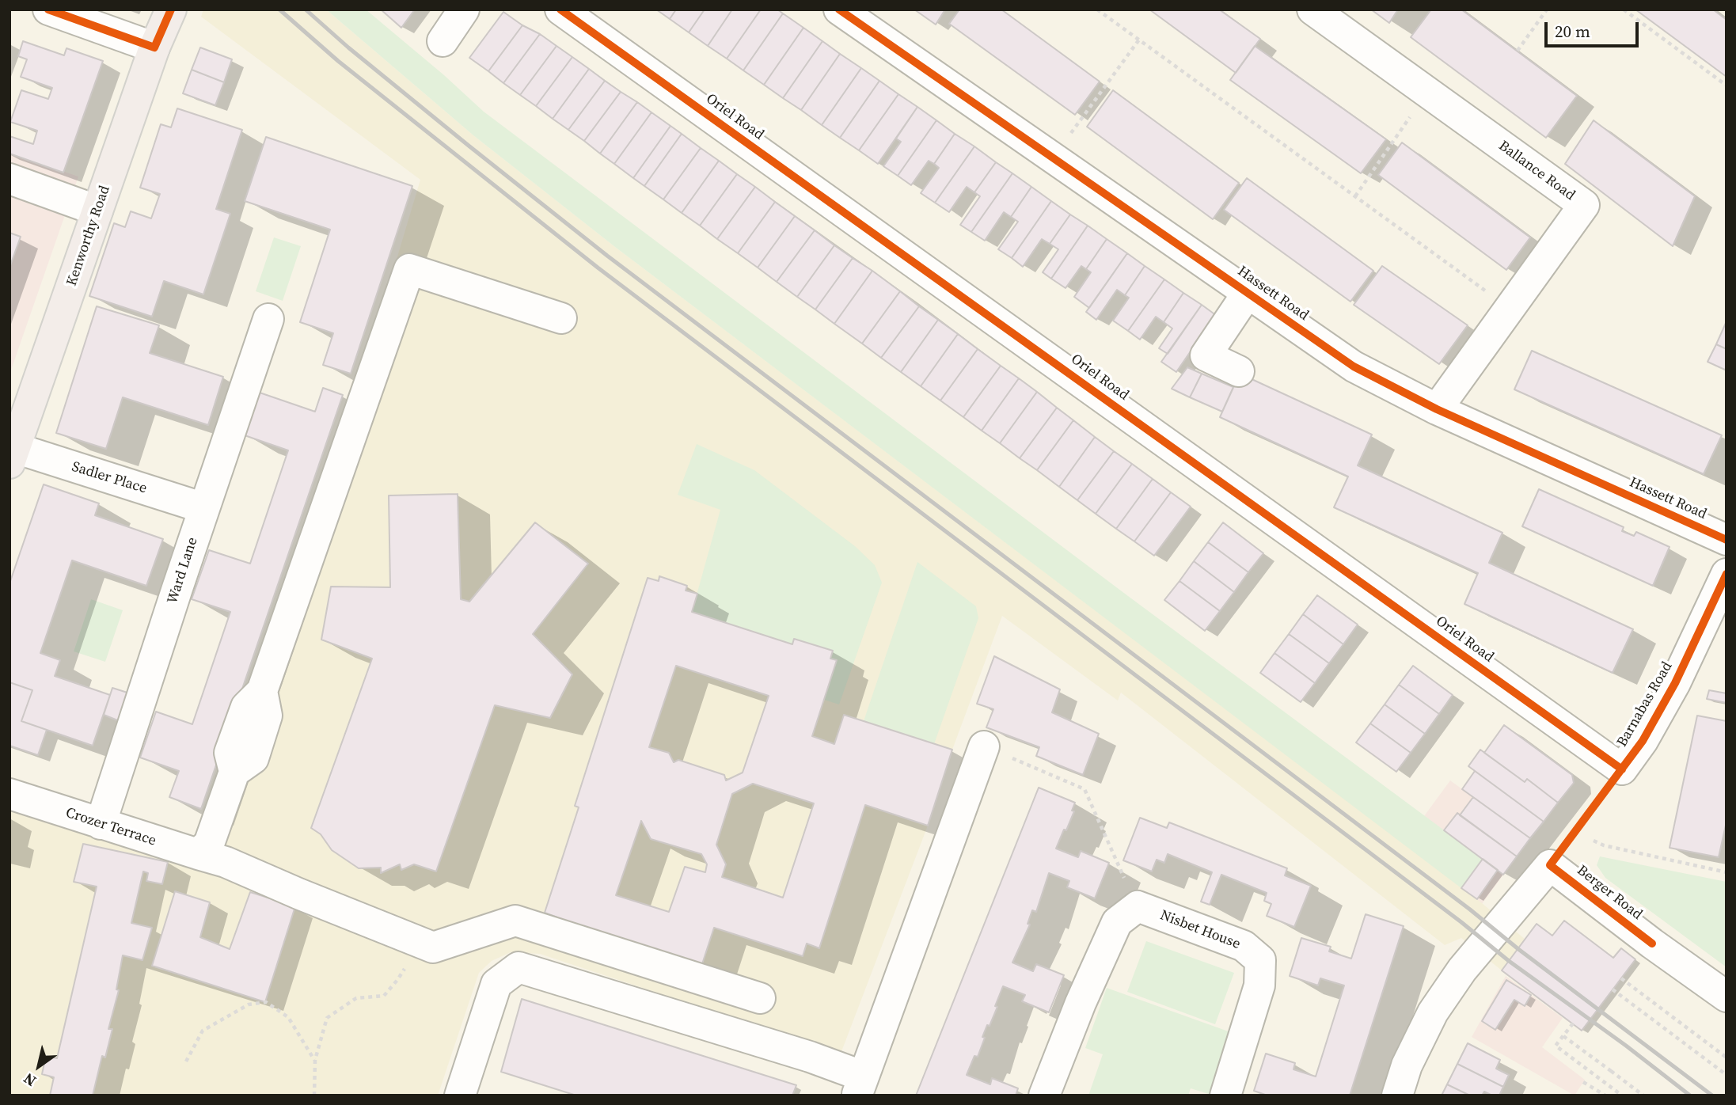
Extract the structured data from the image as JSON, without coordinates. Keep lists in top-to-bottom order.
{
  "streets": {
    "highway": ["Kenworthy Road"],
    "street": [
      "Oriel Road",
      "Ballance Road",
      "Hassett Road",
      "Sadler Place",
      "Ward Lane",
      "Barnabas Road",
      "Crozer Terrace",
      "Berger Road",
      "Nisbet House"
    ]
  },
  "crossings": [
    ["Oriel Road", "Barnabas Road"],
    ["Ballance Road", "Hassett Road"],
    ["Kenworthy Road", "Sadler Place"],
    ["Sadler Place", "Ward Lane"],
    ["Ward Lane", "Crozer Terrace"]
  ],
  "scale_bar": "20 m",
  "north": "bottom left"
}
